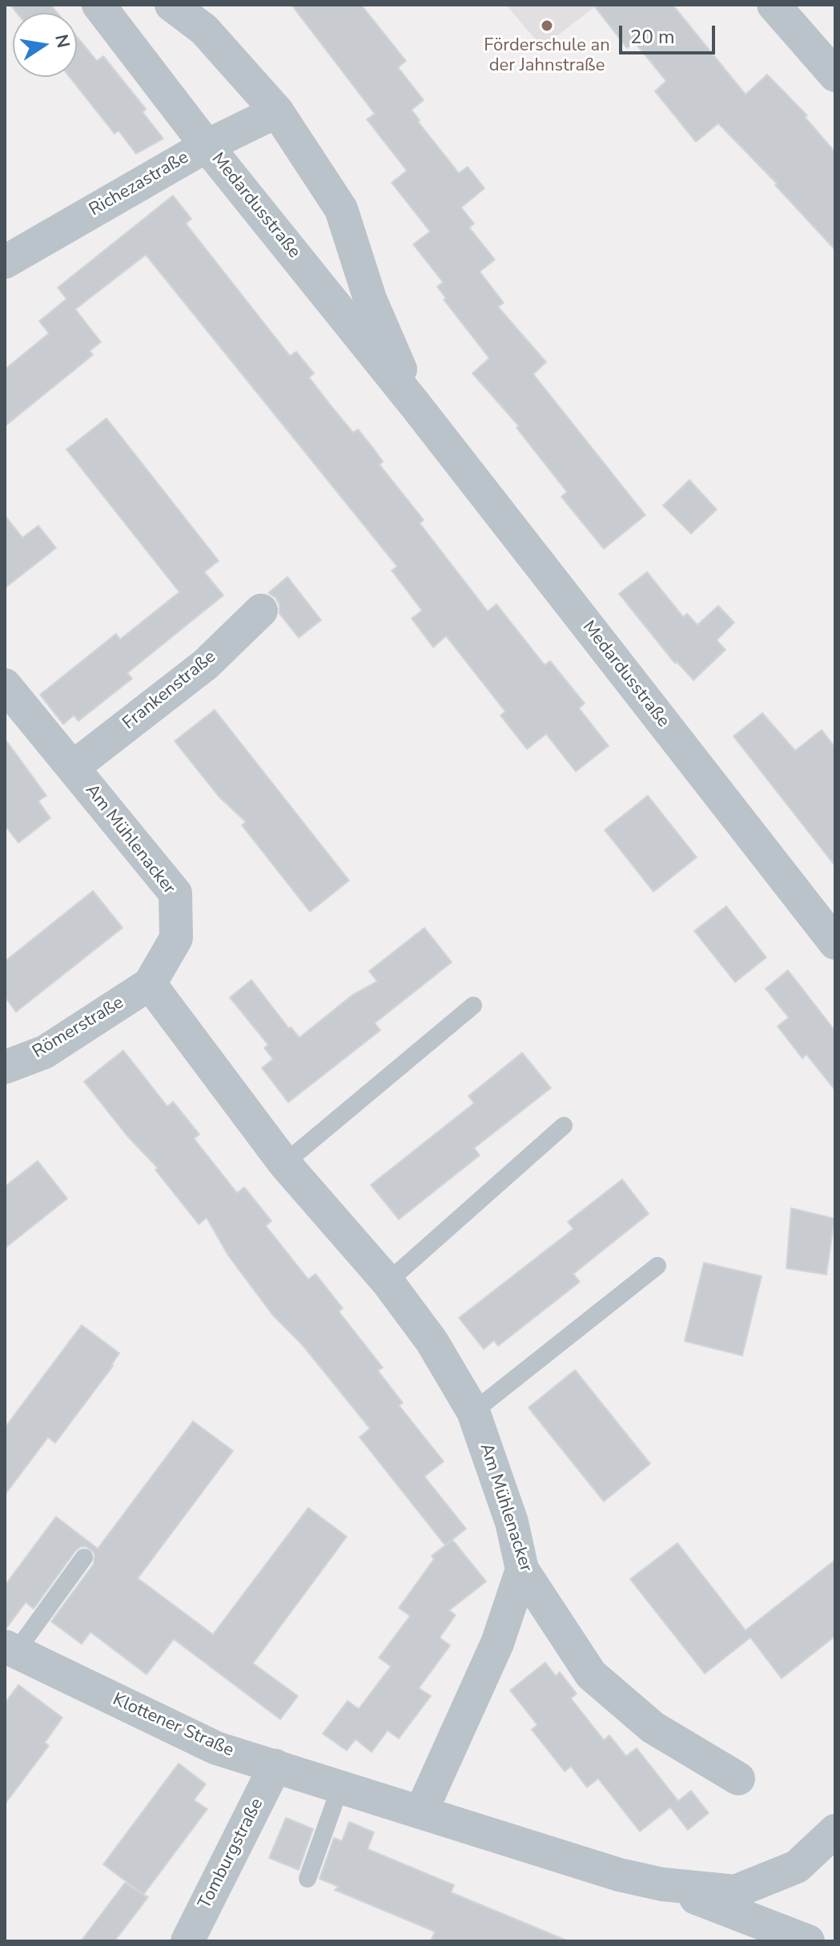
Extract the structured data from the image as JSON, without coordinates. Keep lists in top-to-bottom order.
{
  "streets": {
    "street": [
      "Richezastraße",
      "Medardusstraße",
      "Frankenstraße",
      "Am Mühlenacker",
      "Römerstraße",
      "Klottener Straße",
      "Tomburgstraße"
    ]
  },
  "crossings": [
    ["Richezastraße", "Medardusstraße"],
    ["Frankenstraße", "Am Mühlenacker"],
    ["Am Mühlenacker", "Römerstraße"],
    ["Klottener Straße", "Tomburgstraße"]
  ],
  "places": ["Förderschule an der Jahnstraße"],
  "scale_bar": "20 m",
  "north": "right"
}
